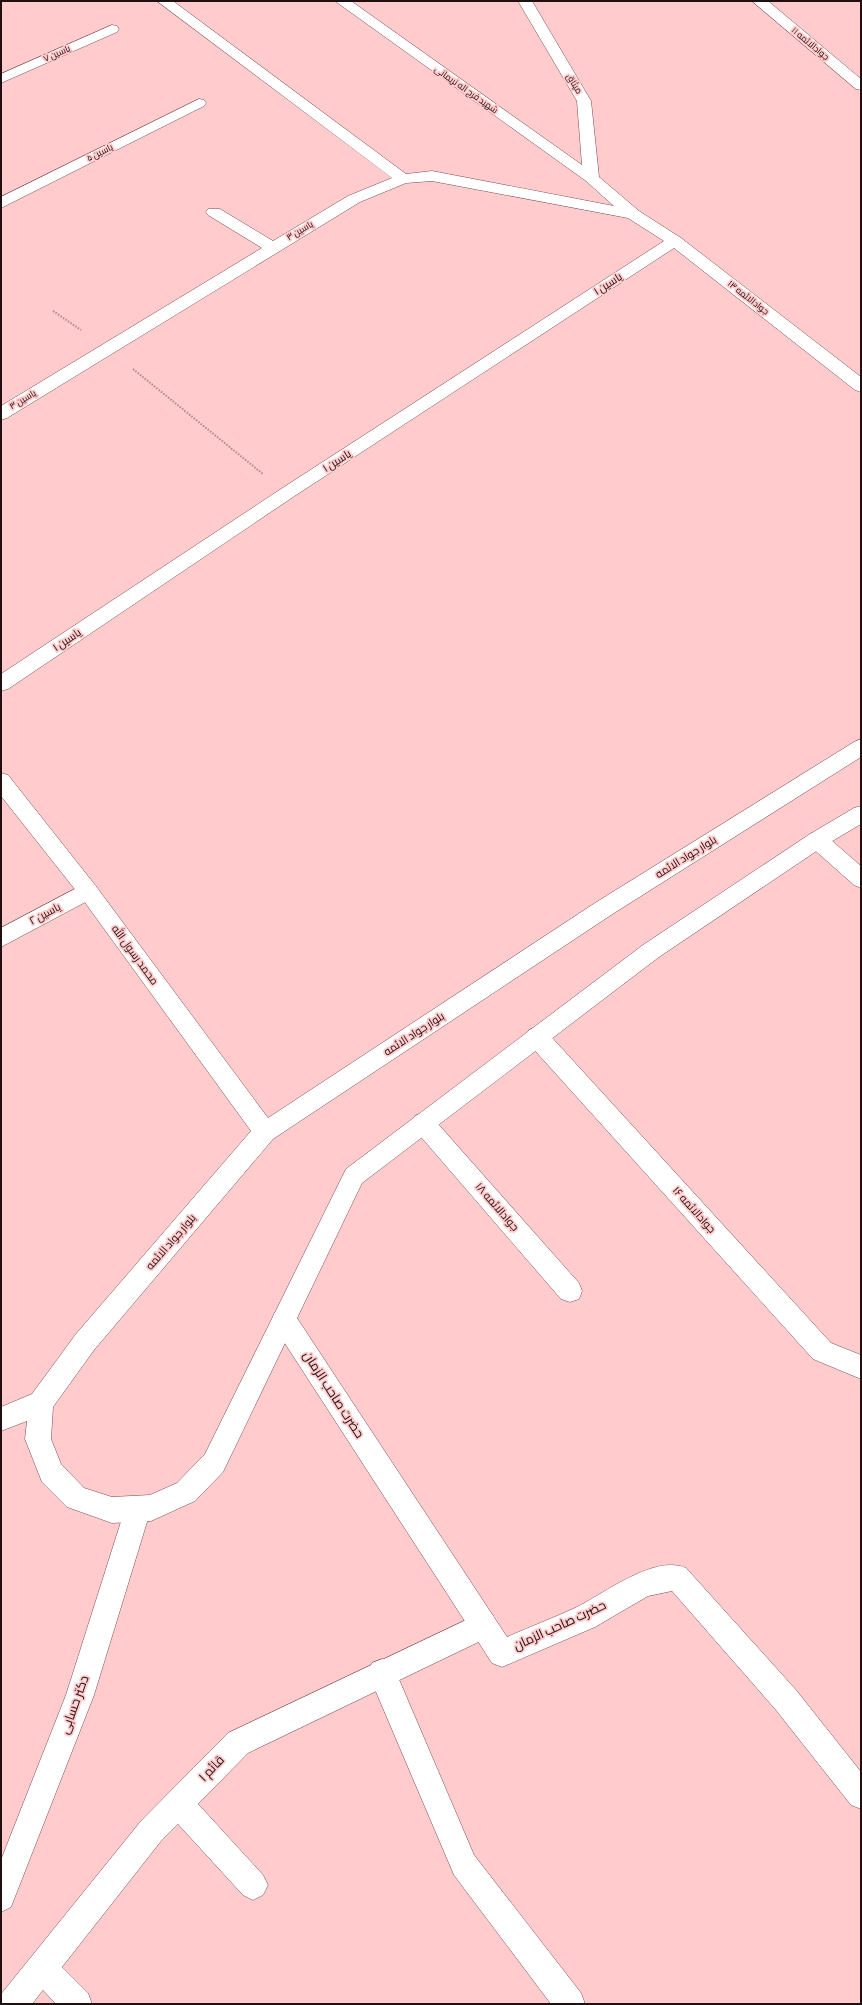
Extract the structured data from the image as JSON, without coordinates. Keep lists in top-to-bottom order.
{
  "streets": {
    "street": [
      "جوادالائمه ۱۱",
      "یاسین ۷",
      "میثاق",
      "شهید فرج اله نریمانی",
      "یاسین ۵",
      "یاسین ۳",
      "یاسین ۱",
      "جوادالائمه ۱۳",
      "بلوار جواد الائمه",
      "یاسین ۲",
      "محمد رسول الله",
      "جوادالائمه ۱۸",
      "جوادالائمه ۱۶",
      "حضرت صاحب الزمان",
      "دکتر حسابی",
      "قائم ۱"
    ]
  },
  "crossings": [
    ["میثاق", "شهید فرج اله نریمانی"],
    ["شهید فرج اله نریمانی", "یاسین ۳"],
    ["شهید فرج اله نریمانی", "جوادالائمه ۱۳"],
    ["یاسین ۳", "جوادالائمه ۱۳"],
    ["یاسین ۱", "جوادالائمه ۱۳"],
    ["بلوار جواد الائمه", "محمد رسول الله"],
    ["یاسین ۲", "محمد رسول الله"],
    ["حضرت صاحب الزمان", "قائم ۱"]
  ]
}
